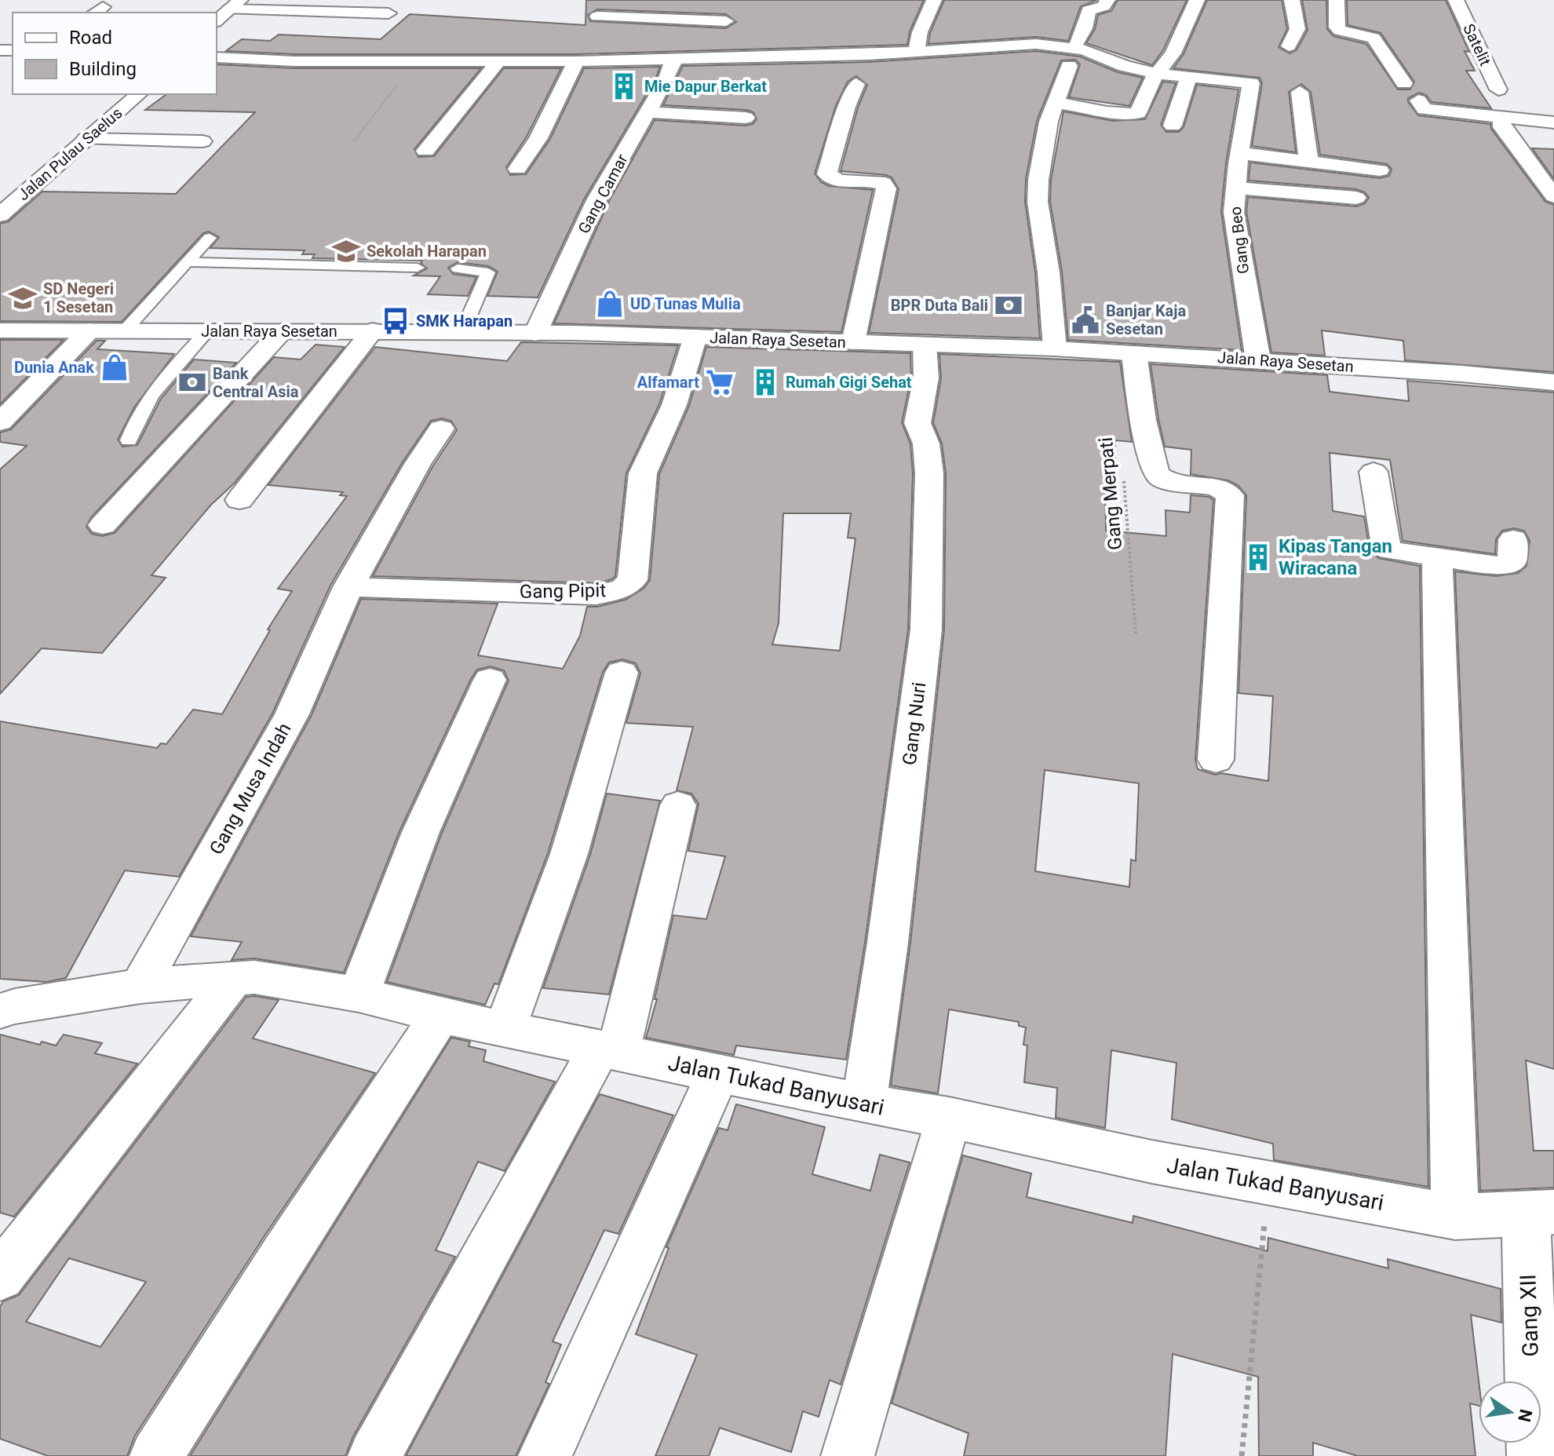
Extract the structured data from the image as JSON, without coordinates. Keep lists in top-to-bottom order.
{
  "streets": {
    "street": [
      "Satelit",
      "Jalan Pulau Saelus",
      "Gang Camar",
      "Gang Beo",
      "Jalan Raya Sesetan",
      "Gang Pipit",
      "Gang Nuri",
      "Gang Musa Indah",
      "Jalan Tukad Banyusari",
      "Gang XII"
    ],
    "path": ["Gang Merpati"]
  },
  "crossings": [
    ["Gang Camar", "Jalan Raya Sesetan"],
    ["Gang Beo", "Jalan Raya Sesetan"],
    ["Jalan Raya Sesetan", "Gang Pipit"],
    ["Jalan Raya Sesetan", "Gang Nuri"],
    ["Gang Pipit", "Gang Musa Indah"],
    ["Gang Nuri", "Jalan Tukad Banyusari"],
    ["Gang Musa Indah", "Jalan Tukad Banyusari"],
    ["Jalan Tukad Banyusari", "Gang XII"]
  ],
  "places": {
    "building": ["Mie Dapur Berkat", "Rumah Gigi Sehat", "Kipas Tangan Wiracana"],
    "school or university": ["Sekolah Harapan", "SD Negeri 1 Sesetan"],
    "shop": ["UD Tunas Mulia", "Dunia Anak"],
    "bank": ["BPR Duta Bali", "Bank Central Asia"],
    "public building": ["Banjar Kaja Sesetan"],
    "bus stop": ["SMK Harapan"],
    "supermarket": ["Alfamart"]
  },
  "legend": ["Road", "Building"],
  "north": "right"
}
